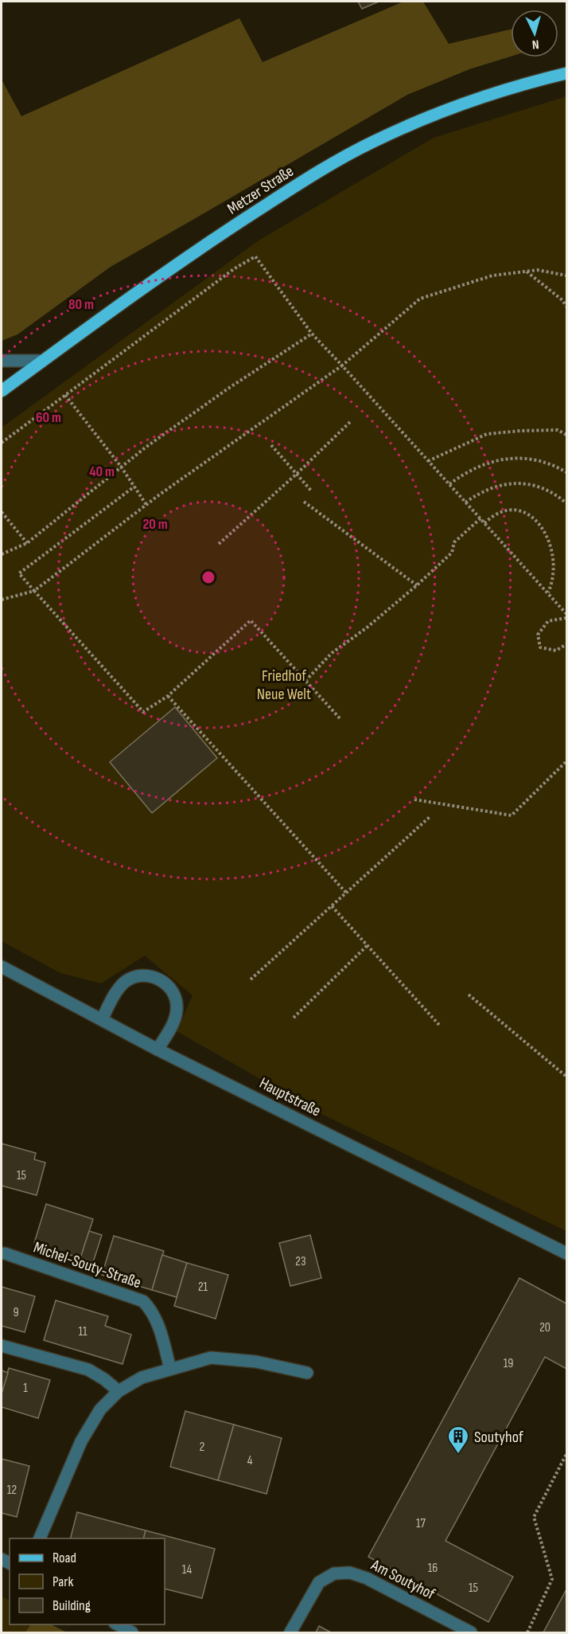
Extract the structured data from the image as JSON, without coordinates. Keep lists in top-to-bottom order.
{
  "streets": {
    "main road": ["Metzer Straße"],
    "street": ["Hauptstraße", "Michel-Souty-Straße", "Am Soutyhof"]
  },
  "parks": ["Friedhof Neue Welt"],
  "places": {
    "building": ["Soutyhof"]
  },
  "house_numbers": [
    "15",
    "23",
    "21",
    "9",
    "20",
    "11",
    "19",
    "1",
    "2",
    "4",
    "12",
    "17",
    "16",
    "14",
    "15"
  ],
  "legend": ["Road", "Park", "Building"],
  "north": "bottom",
  "rings": [
    "80 m",
    "60 m",
    "40 m",
    "20 m"
  ]
}
